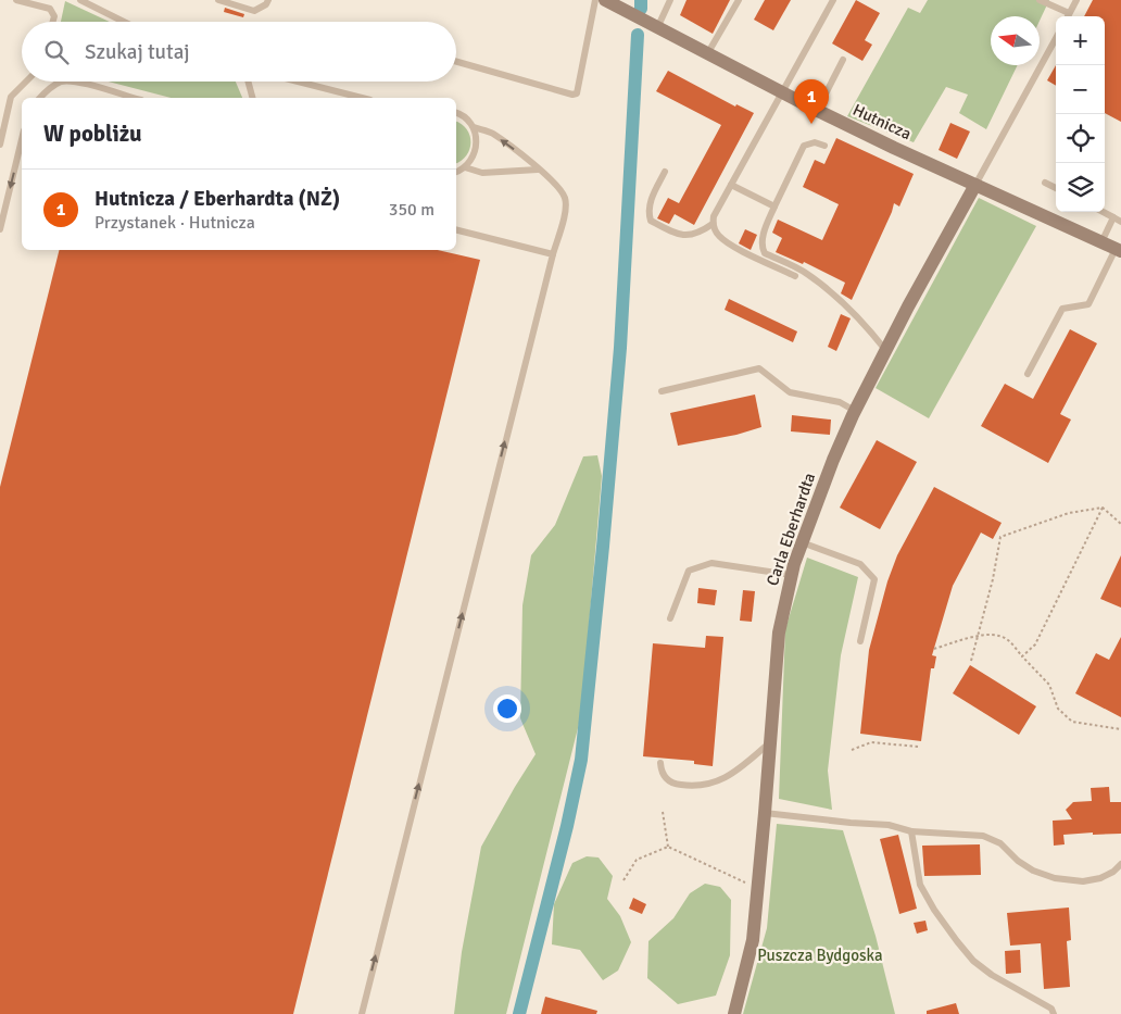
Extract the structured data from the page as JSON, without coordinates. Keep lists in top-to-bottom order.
{
  "streets": {
    "street": ["Hutnicza", "Carla Eberhardta"]
  },
  "crossings": [
    ["Hutnicza", "Carla Eberhardta"]
  ],
  "parks": ["Puszcza Bydgoska"],
  "north": "left",
  "page": {
    "map_buttons": ["+", "−"],
    "search": "Szukaj tutaj",
    "pins": "1",
    "heading": "W pobliżu",
    "list": [
      {
        "mark": "1",
        "name": "Hutnicza / Eberhardta (NŻ)",
        "note": "Przystanek · Hutnicza",
        "value": "350 m"
      }
    ]
  }
}
